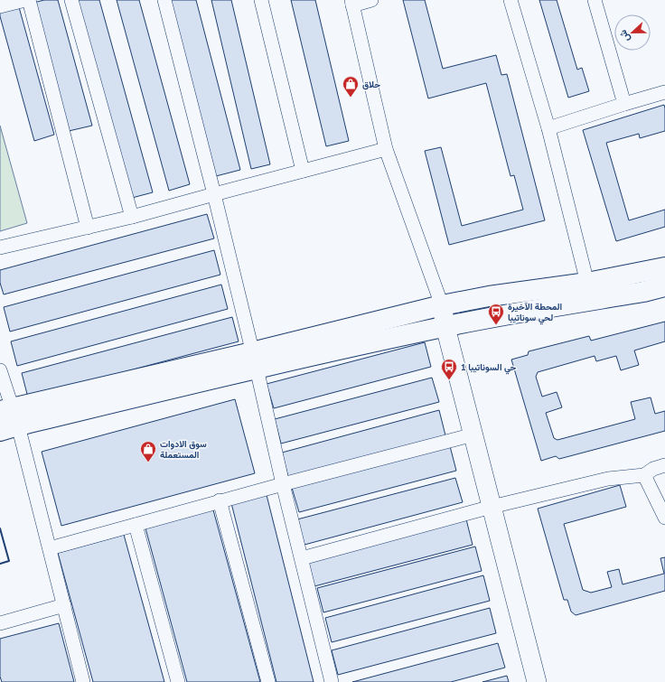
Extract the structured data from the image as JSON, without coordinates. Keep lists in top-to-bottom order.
{
  "places": {
    "shop": ["حلاق", "سوق الادوات المستعملة"],
    "bus stop": ["المحطة الآخيرة لحي سوناتيبا", "حي السوناتيبا 1"]
  },
  "north": "left"
}
